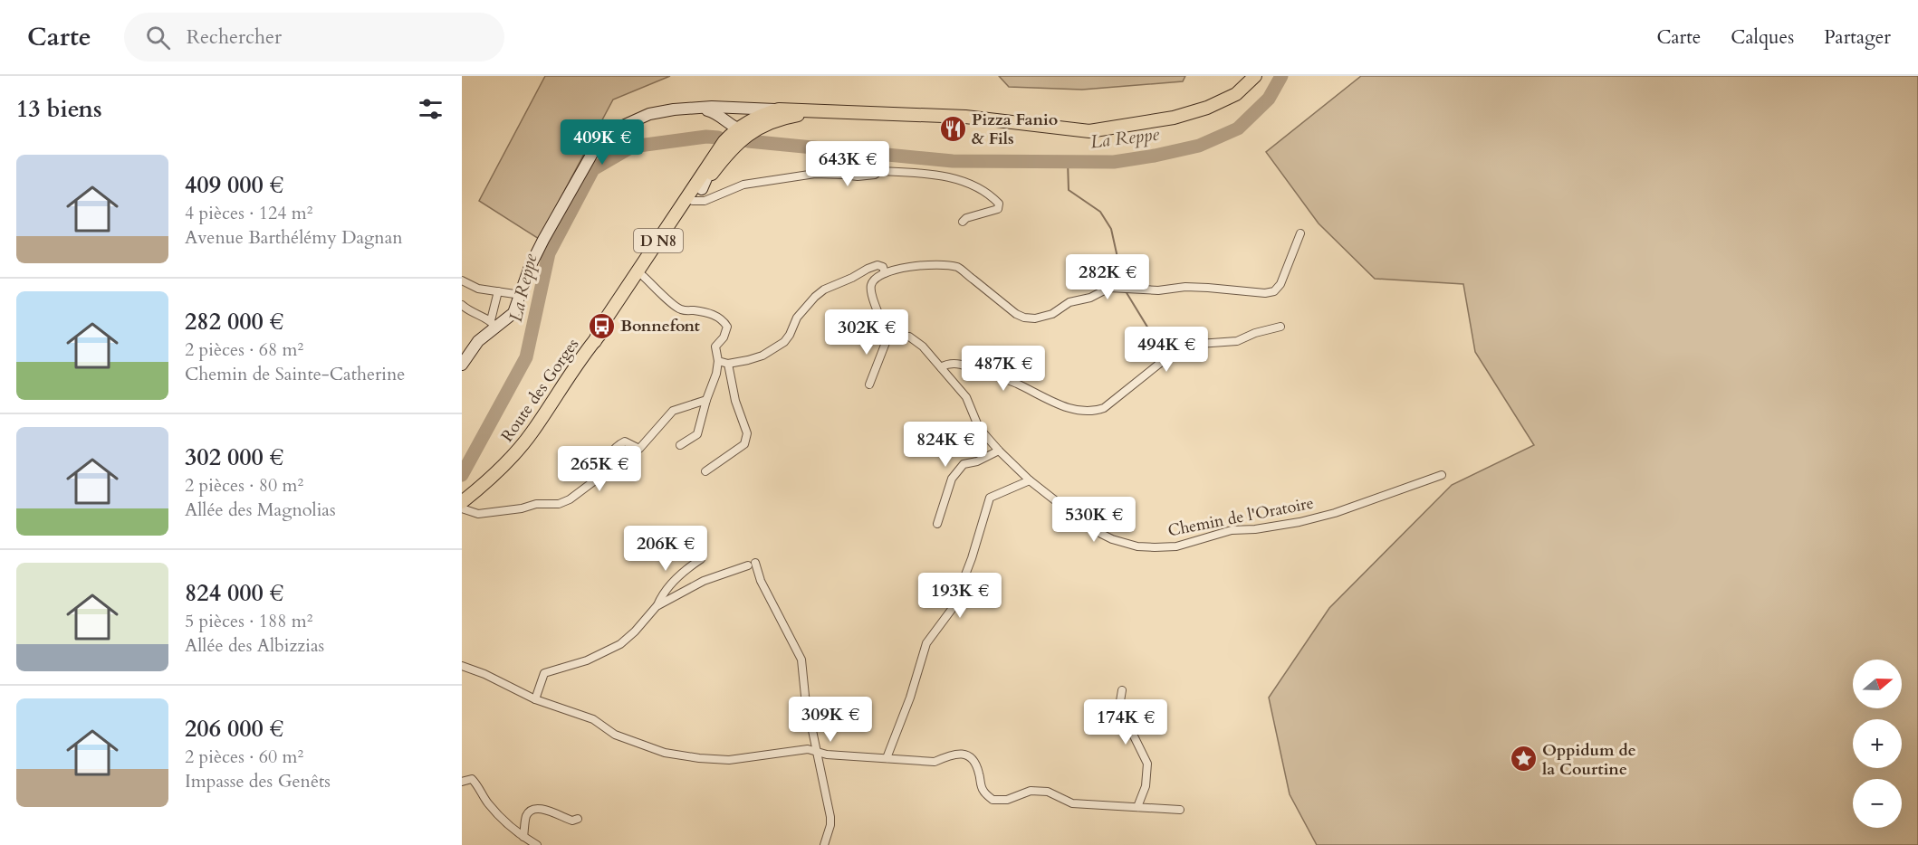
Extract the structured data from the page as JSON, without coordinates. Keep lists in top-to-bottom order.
{
  "streets": {
    "main road": ["D N8", "Route des Gorges"],
    "street": ["Chemin de l'Oratoire"]
  },
  "water": ["La Reppe"],
  "places": {
    "restaurant": ["Pizza Fanio & Fils"],
    "bus stop": ["Bonnefont"],
    "place": ["Oppidum de la Courtine"]
  },
  "north": "right",
  "page": {
    "header": "Carte",
    "search": "Rechercher",
    "nav": ["Carte", "Calques", "Partager"],
    "heading": "13 biens",
    "price": [
      "409K €",
      "643K €",
      "282K €",
      "302K €",
      "494K €",
      "487K €",
      "824K €",
      "265K €",
      "530K €",
      "206K €",
      "193K €",
      "309K €",
      "174K €"
    ],
    "list": [
      {
        "name": "409 000 €",
        "note": "4 pièces · 124 m² · Avenue Barthélémy Dagnan"
      },
      {
        "name": "282 000 €",
        "note": "2 pièces · 68 m² · Chemin de Sainte-Catherine"
      },
      {
        "name": "302 000 €",
        "note": "2 pièces · 80 m² · Allée des Magnolias"
      },
      {
        "name": "824 000 €",
        "note": "5 pièces · 188 m² · Allée des Albizzias"
      },
      {
        "name": "206 000 €",
        "note": "2 pièces · 60 m² · Impasse des Genêts"
      }
    ],
    "map_buttons": ["+", "−"]
  }
}
